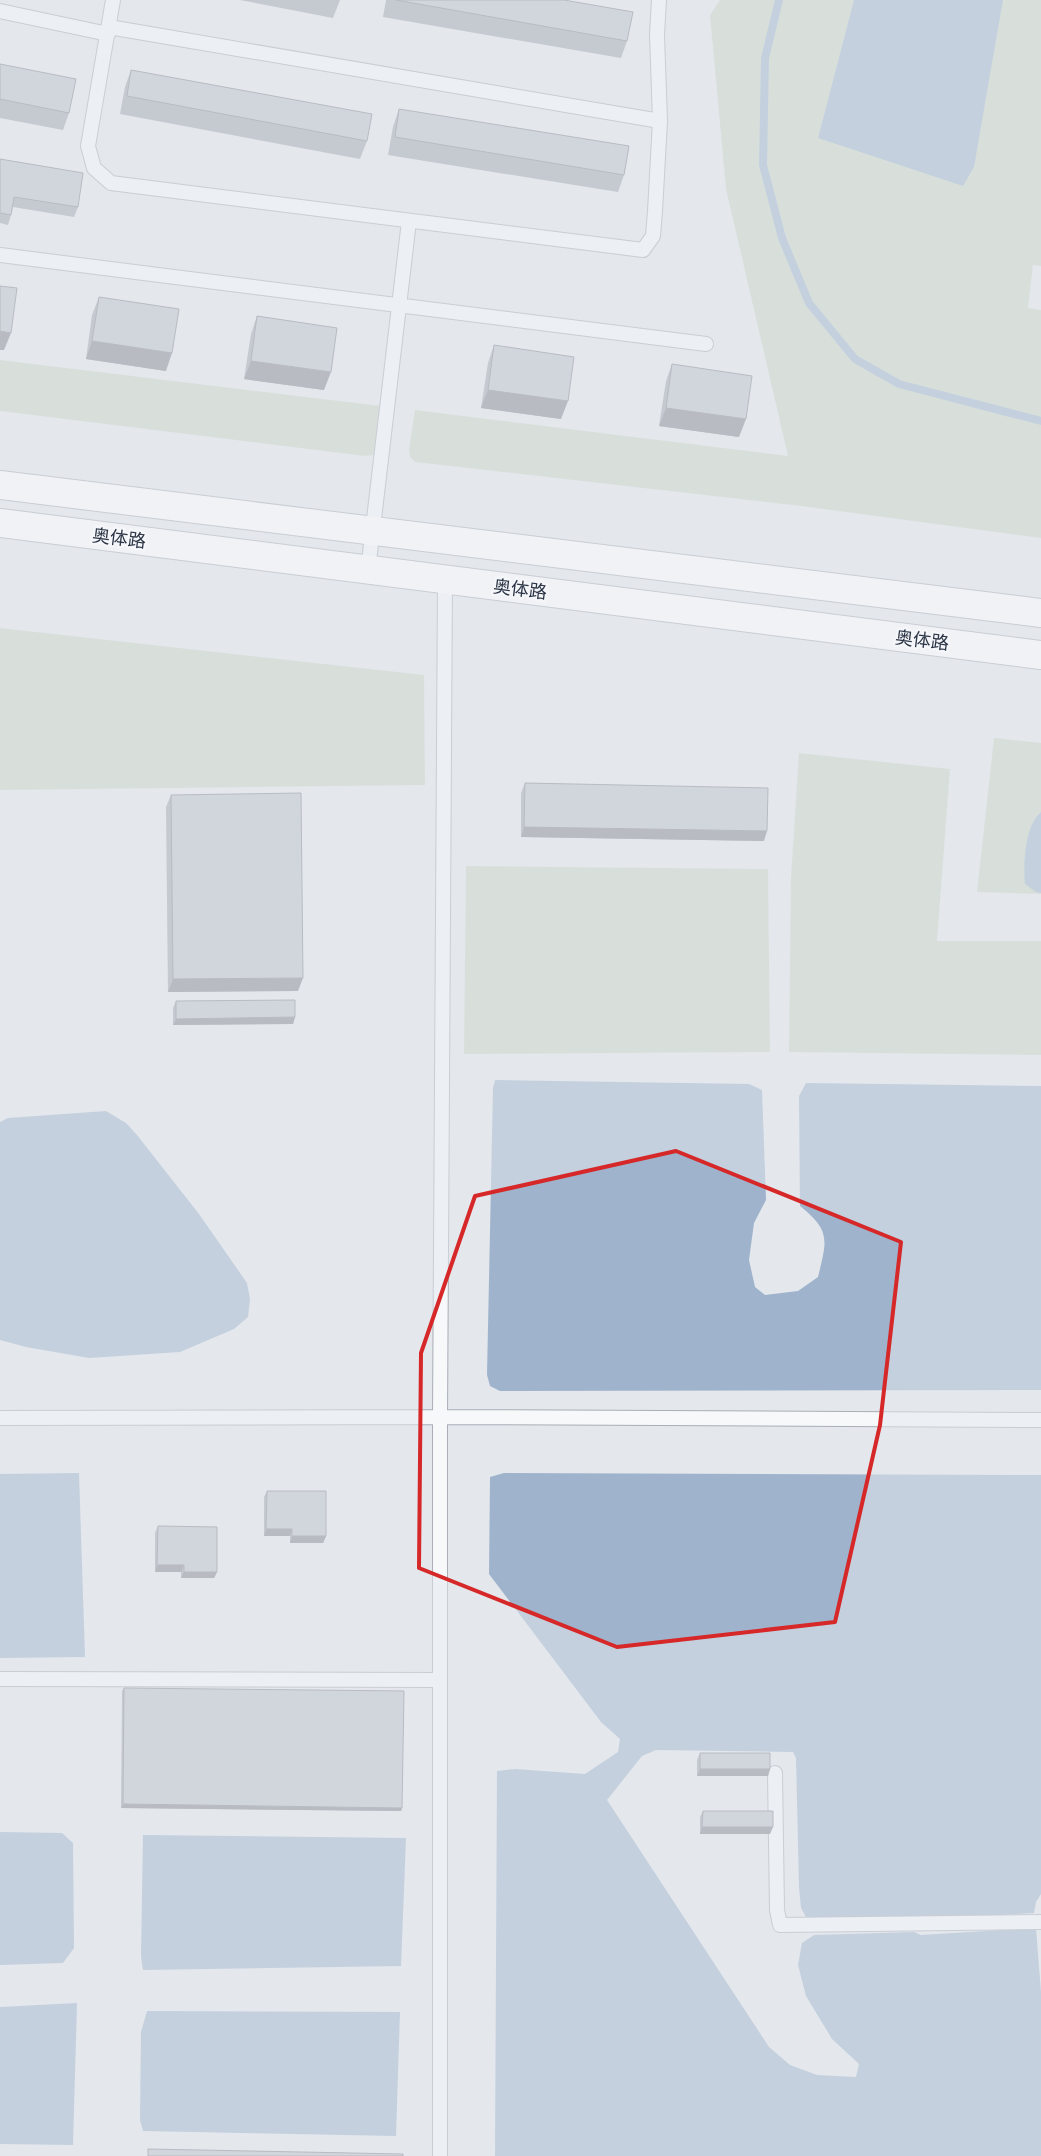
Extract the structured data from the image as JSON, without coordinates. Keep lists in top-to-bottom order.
{
  "streets": {
    "main road": ["奥体路"]
  }
}
